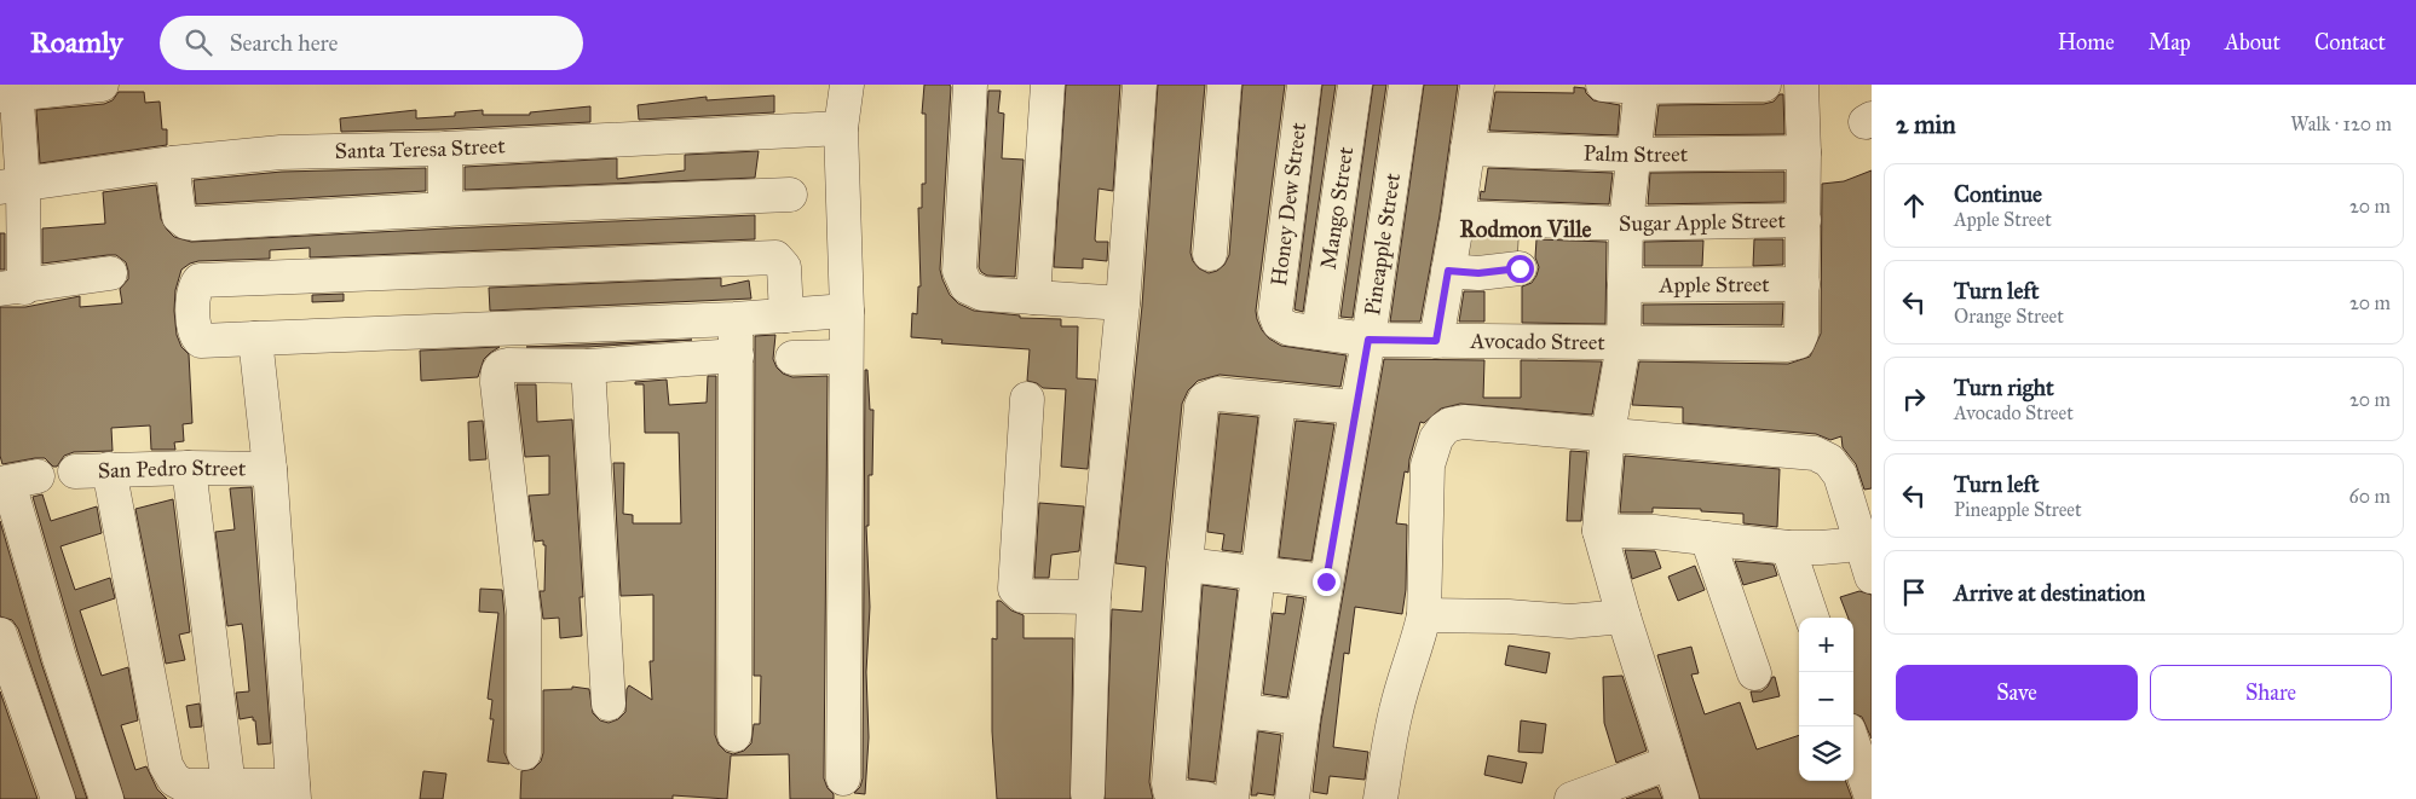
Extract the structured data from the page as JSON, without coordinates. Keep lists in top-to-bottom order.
{
  "streets": {
    "street": [
      "Santa Teresa Street",
      "Palm Street",
      "Honey Dew Street",
      "Mango Street",
      "Sugar Apple Street",
      "Pineapple Street",
      "Apple Street",
      "Avocado Street",
      "San Pedro Street"
    ]
  },
  "crossings": [
    ["Honey Dew Street", "Avocado Street"],
    ["Mango Street", "Avocado Street"],
    ["Pineapple Street", "Avocado Street"],
    ["Apple Street", "Avocado Street"]
  ],
  "districts": ["Rodmon Ville"],
  "page": {
    "header": "Roamly",
    "search": "Search here",
    "nav": [
      "Home",
      "Map",
      "About",
      "Contact"
    ],
    "heading": ["2 min", "Walk · 120 m"],
    "list": [
      ["Continue", "Apple Street", "20 m"],
      ["Turn left", "Orange Street", "20 m"],
      ["Turn right", "Avocado Street", "20 m"],
      ["Turn left", "Pineapple Street", "60 m"],
      "Arrive at destination"
    ],
    "map_buttons": ["+", "−"],
    "buttons": ["Save", "Share"]
  }
}
